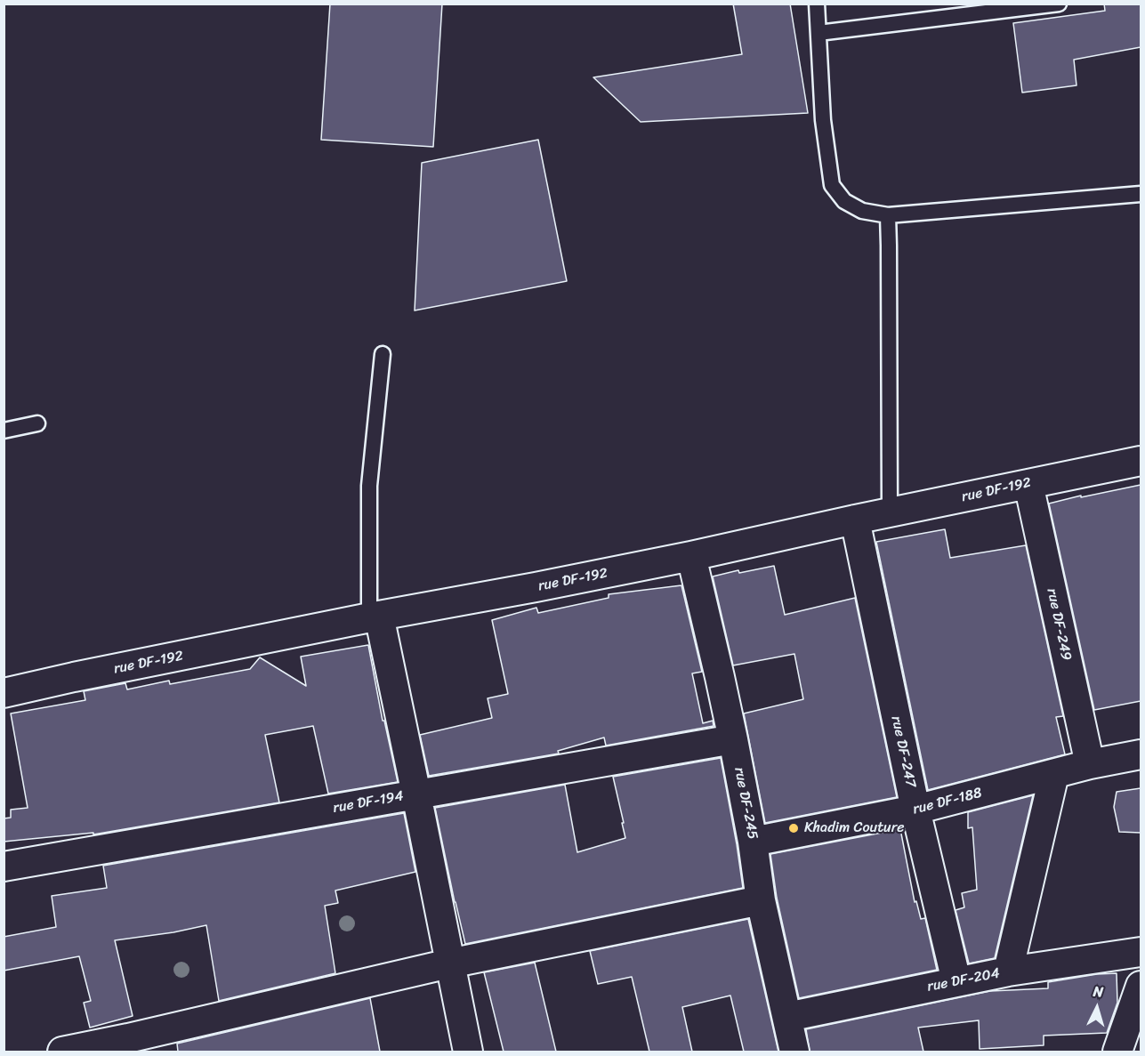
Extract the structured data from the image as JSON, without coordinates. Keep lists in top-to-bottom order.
{
  "streets": {
    "street": [
      "rue DF-192",
      "rue DF-249",
      "rue DF-247",
      "rue DF-188",
      "rue DF-194",
      "rue DF-245",
      "rue DF-204"
    ]
  },
  "crossings": [
    ["rue DF-192", "rue DF-249"],
    ["rue DF-192", "rue DF-247"],
    ["rue DF-192", "rue DF-245"],
    ["rue DF-249", "rue DF-188"],
    ["rue DF-247", "rue DF-188"],
    ["rue DF-247", "rue DF-204"],
    ["rue DF-188", "rue DF-245"],
    ["rue DF-194", "rue DF-245"],
    ["rue DF-245", "rue DF-204"]
  ],
  "places": ["Khadim Couture"],
  "north": "top"
}
